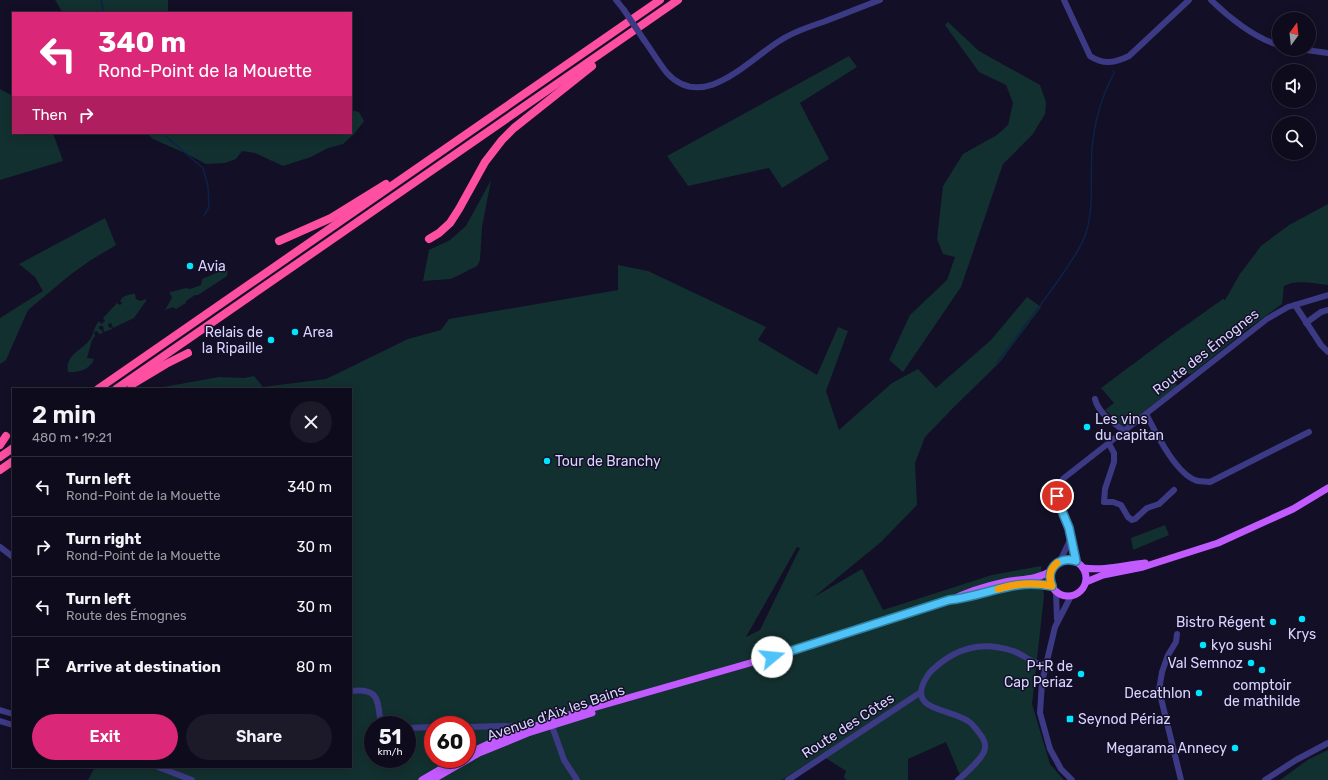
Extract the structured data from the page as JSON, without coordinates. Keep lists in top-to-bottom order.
{
  "streets": {
    "main road": ["Avenue d'Aix les Bains"],
    "street": ["Route des Émognes", "Route des Côtes"]
  },
  "crossings": [
    ["Route des Émognes", "Avenue d'Aix les Bains"]
  ],
  "places": {
    "other": [
      "Avia",
      "Area",
      "Relais de la Ripaille",
      "Les vins du capitan",
      "Tour de Branchy",
      "Krys",
      "Bistro Régent",
      "kyo sushi",
      "Val Semnoz",
      "comptoir de mathilde",
      "P+R de Cap Periaz",
      "Decathlon",
      "Megarama Annecy"
    ],
    "transit": ["Seynod Périaz"]
  },
  "north": "top",
  "page": {
    "turn": ["340 m", "Rond-Point de la Mouette"],
    "then": "Then",
    "heading": ["2 min", "480 m · 19:21"],
    "list": [
      {
        "name": "Turn left",
        "note": "Rond-Point de la Mouette",
        "value": "340 m"
      },
      {
        "name": "Turn right",
        "note": "Rond-Point de la Mouette",
        "value": "30 m"
      },
      {
        "name": "Turn left",
        "note": "Route des Émognes",
        "value": "30 m"
      },
      {
        "name": "Arrive at destination",
        "value": "80 m"
      }
    ],
    "buttons": ["Exit", "Share"],
    "speed": "51 km/h",
    "limit": "60"
  }
}
